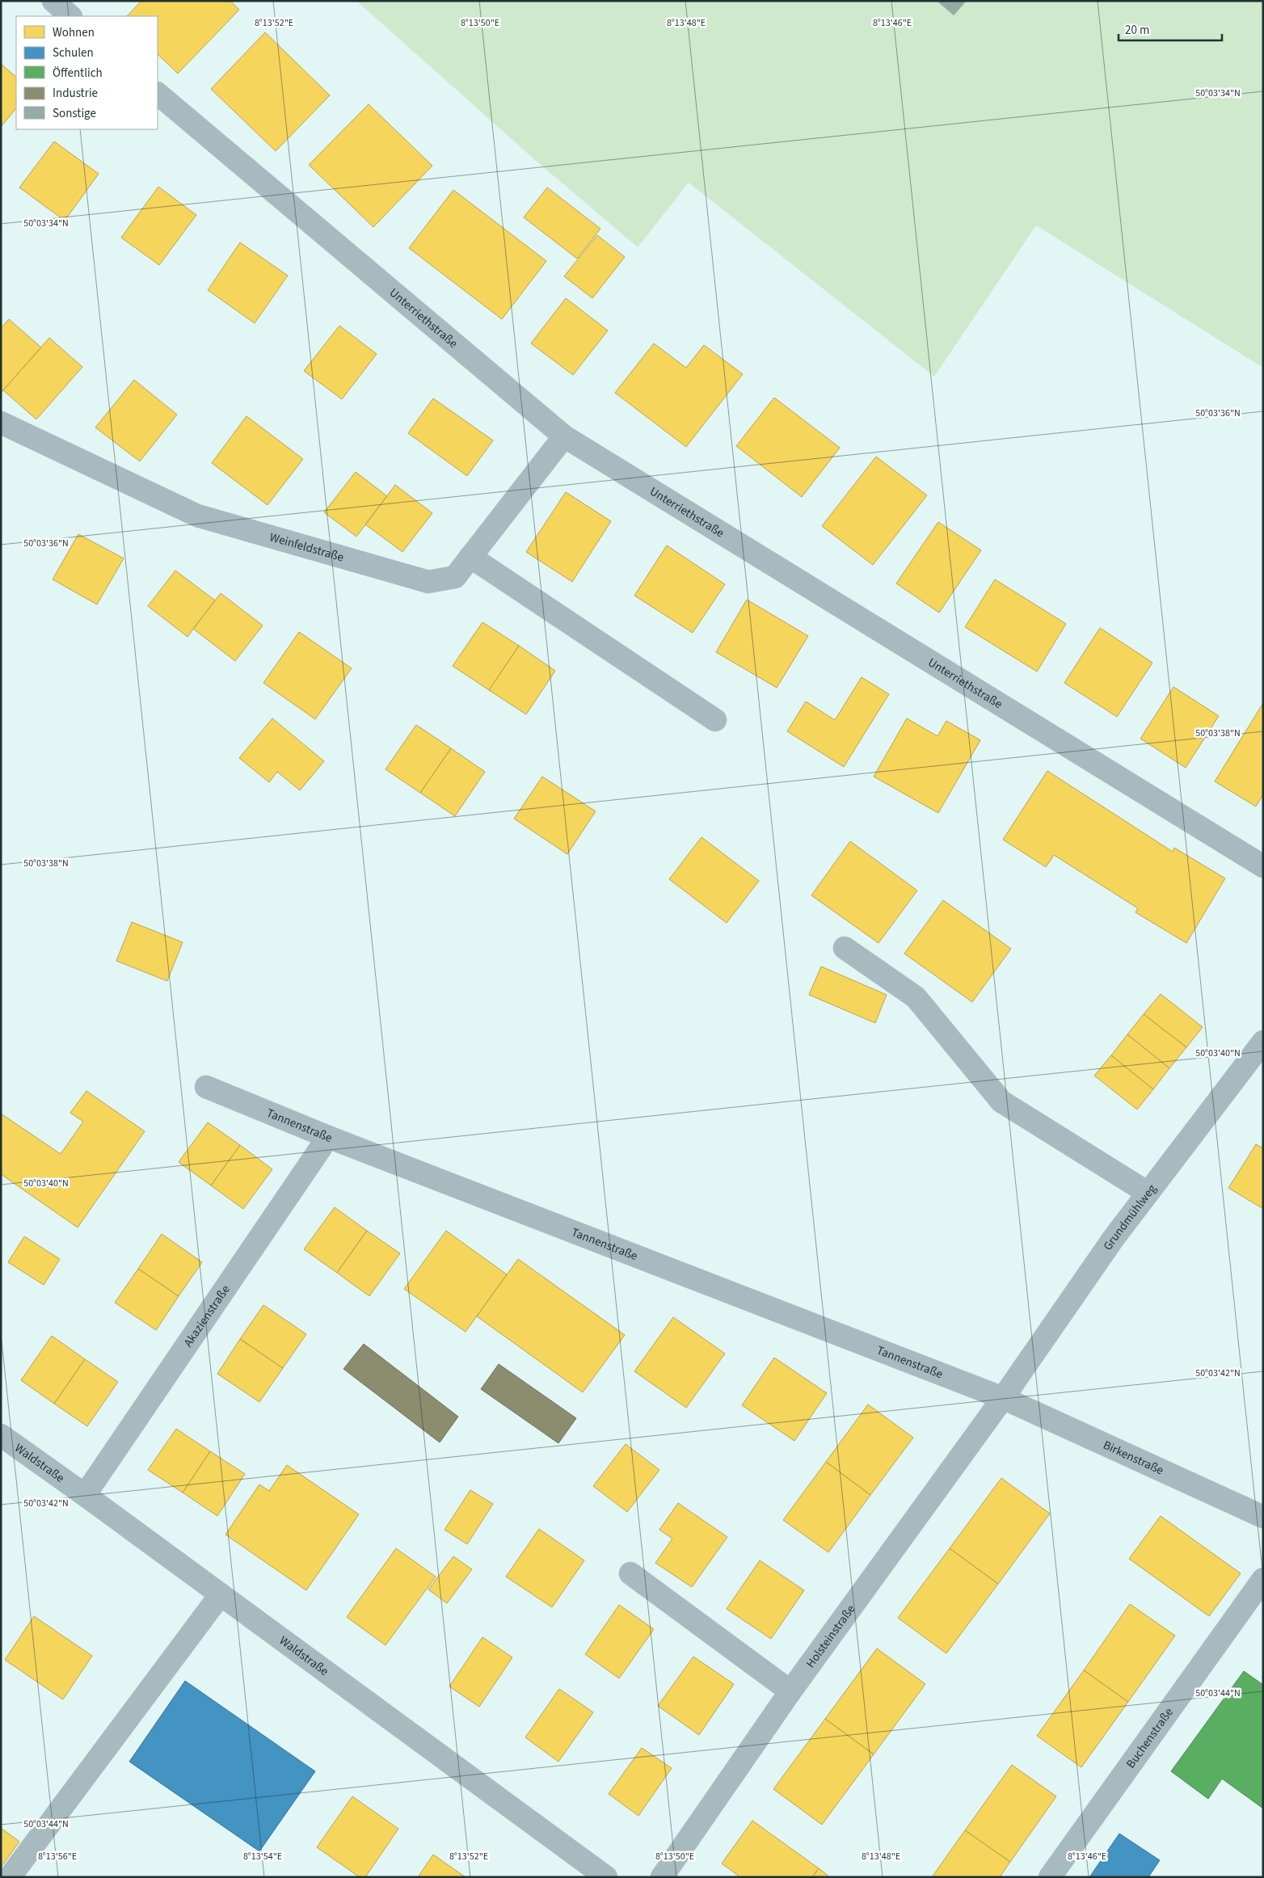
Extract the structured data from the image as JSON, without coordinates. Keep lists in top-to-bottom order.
{
  "streets": {
    "street": [
      "Unterriethstraße",
      "Weinfeldstraße",
      "Tannenstraße",
      "Grundmühlweg",
      "Akazienstraße",
      "Birkenstraße",
      "Waldstraße",
      "Holsteinstraße",
      "Buchenstraße"
    ]
  },
  "crossings": [
    ["Unterriethstraße", "Weinfeldstraße"],
    ["Tannenstraße", "Grundmühlweg"],
    ["Tannenstraße", "Akazienstraße"],
    ["Tannenstraße", "Birkenstraße"],
    ["Tannenstraße", "Holsteinstraße"],
    ["Grundmühlweg", "Birkenstraße"],
    ["Grundmühlweg", "Holsteinstraße"],
    ["Akazienstraße", "Waldstraße"],
    ["Birkenstraße", "Holsteinstraße"]
  ],
  "legend": [
    "Wohnen",
    "Schulen",
    "Öffentlich",
    "Industrie",
    "Sonstige"
  ],
  "scale_bar": "20 m",
  "coordinates": [
    "8°13'52\"E",
    "8°13'50\"E",
    "8°13'48\"E",
    "8°13'46\"E",
    "50°03'34\"N",
    "50°03'36\"N",
    "50°03'38\"N",
    "50°03'40\"N",
    "50°03'42\"N",
    "50°03'44\"N",
    "8°13'56\"E",
    "8°13'54\"E"
  ]
}
